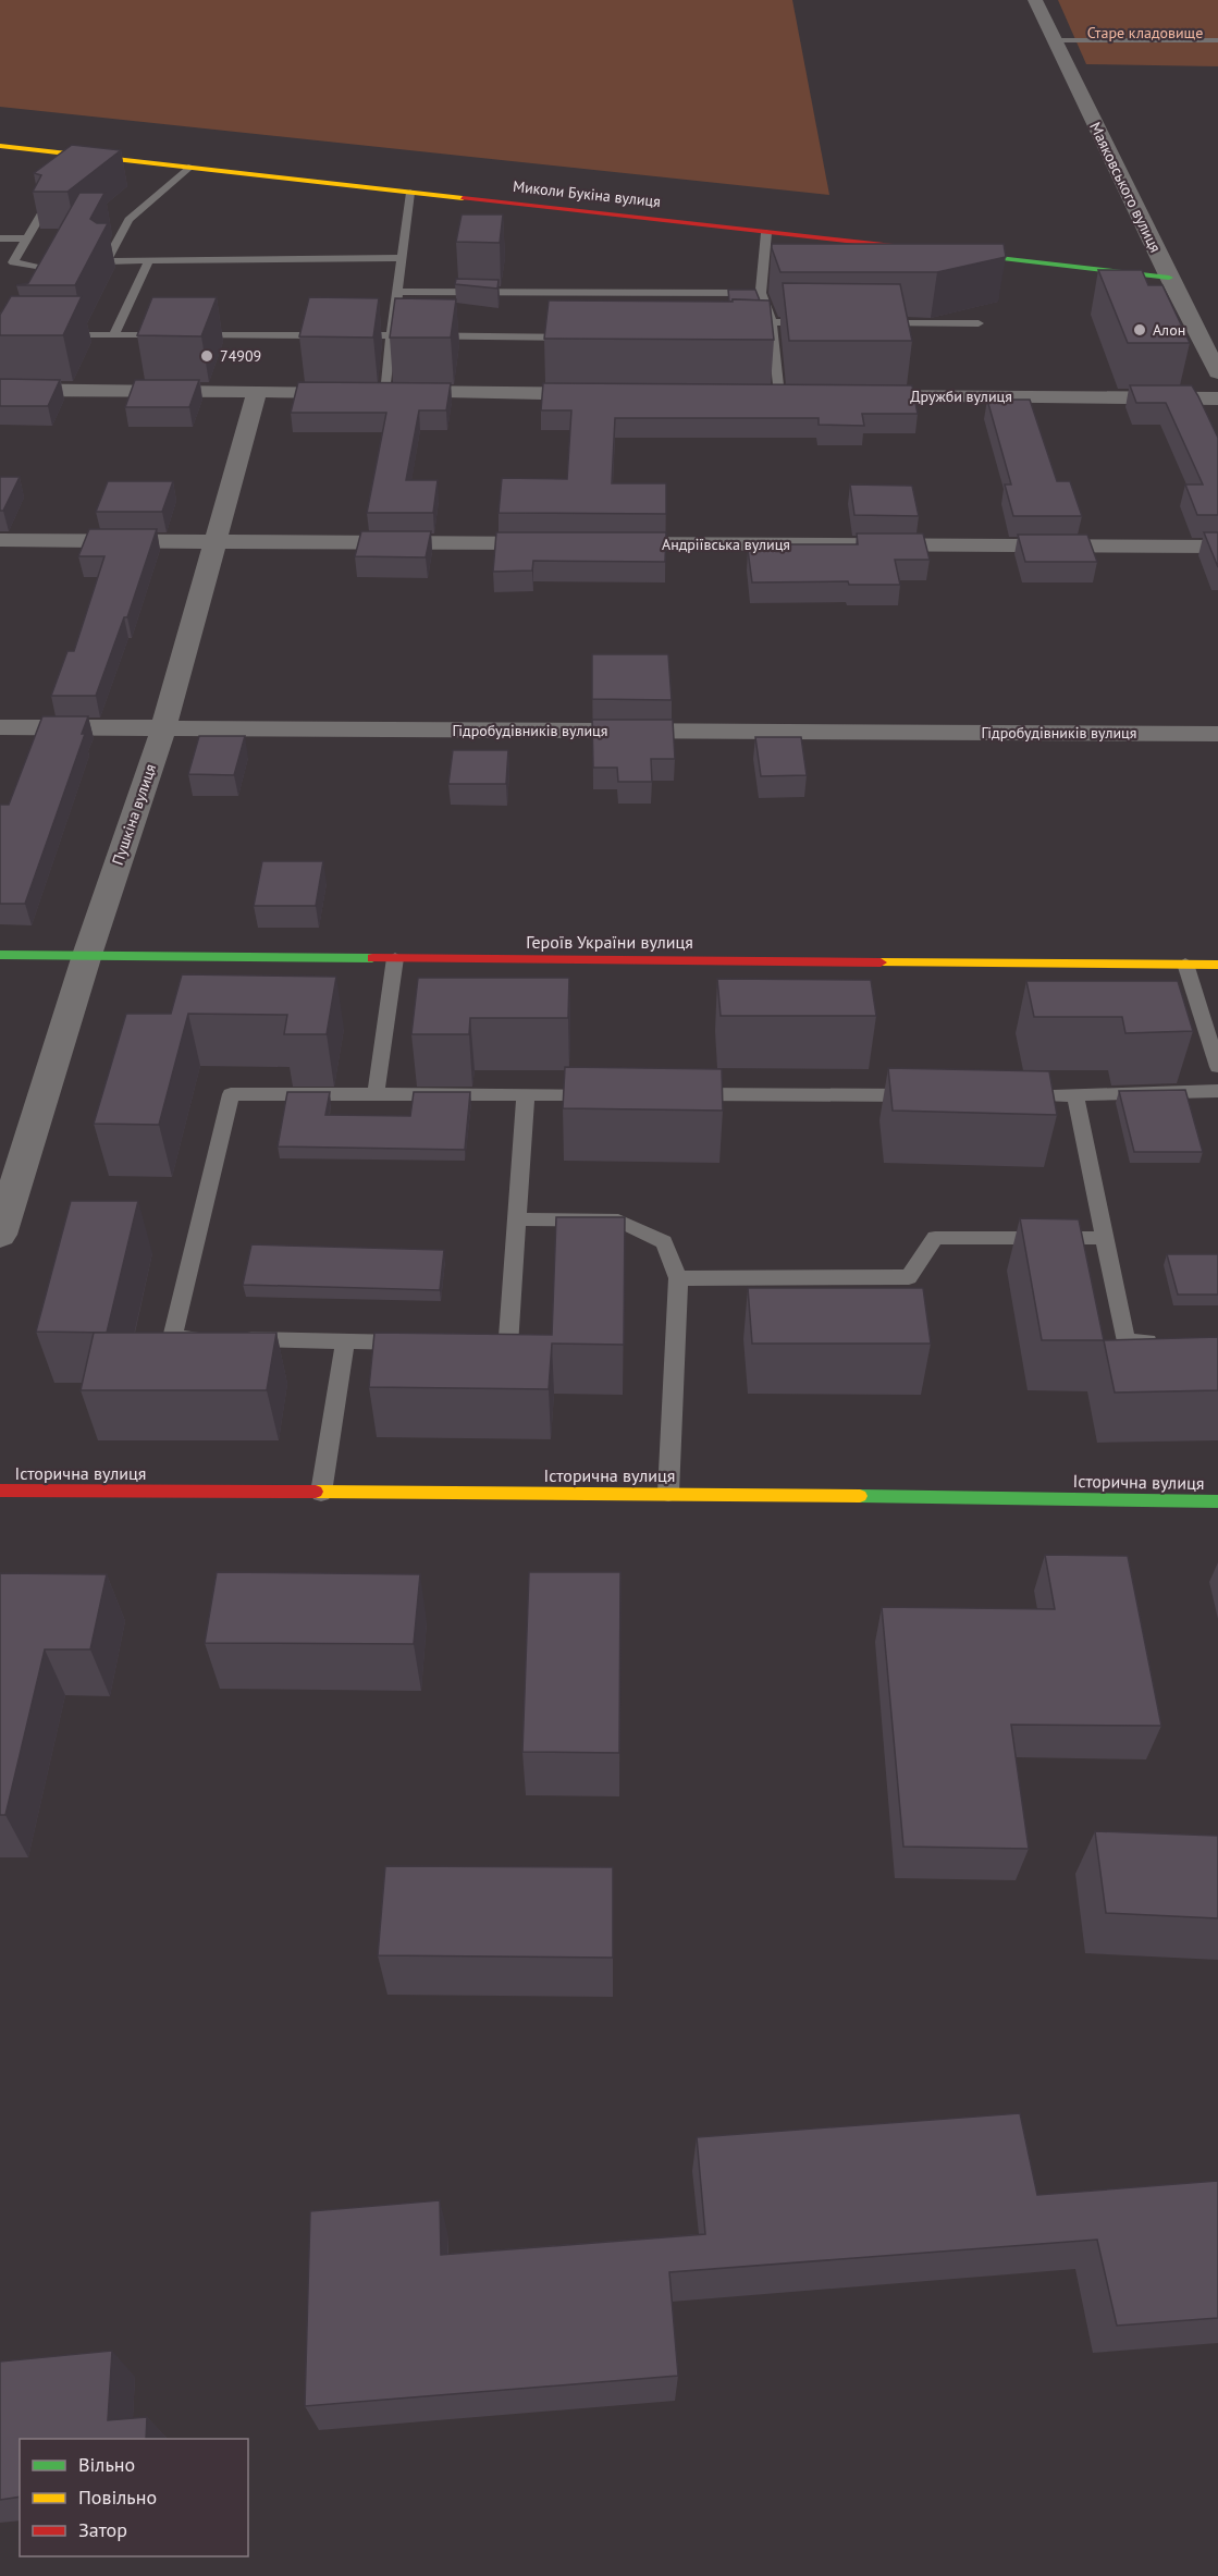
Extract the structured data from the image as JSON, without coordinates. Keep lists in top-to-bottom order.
{
  "streets": {
    "street": [
      "Маяковського вулиця",
      "Миколи Букіна вулиця",
      "Дружби вулиця",
      "Андріївська вулиця",
      "Гідробудівників вулиця",
      "Пушкіна вулиця",
      "Героїв України вулиця",
      "Історична вулиця"
    ]
  },
  "crossings": [
    ["Маяковського вулиця", "Миколи Букіна вулиця"],
    ["Гідробудівників вулиця", "Пушкіна вулиця"],
    ["Пушкіна вулиця", "Героїв України вулиця"]
  ],
  "parks": ["Старе кладовище"],
  "places": ["Алон", "74909"],
  "legend": ["Вільно", "Повільно", "Затор"]
}
